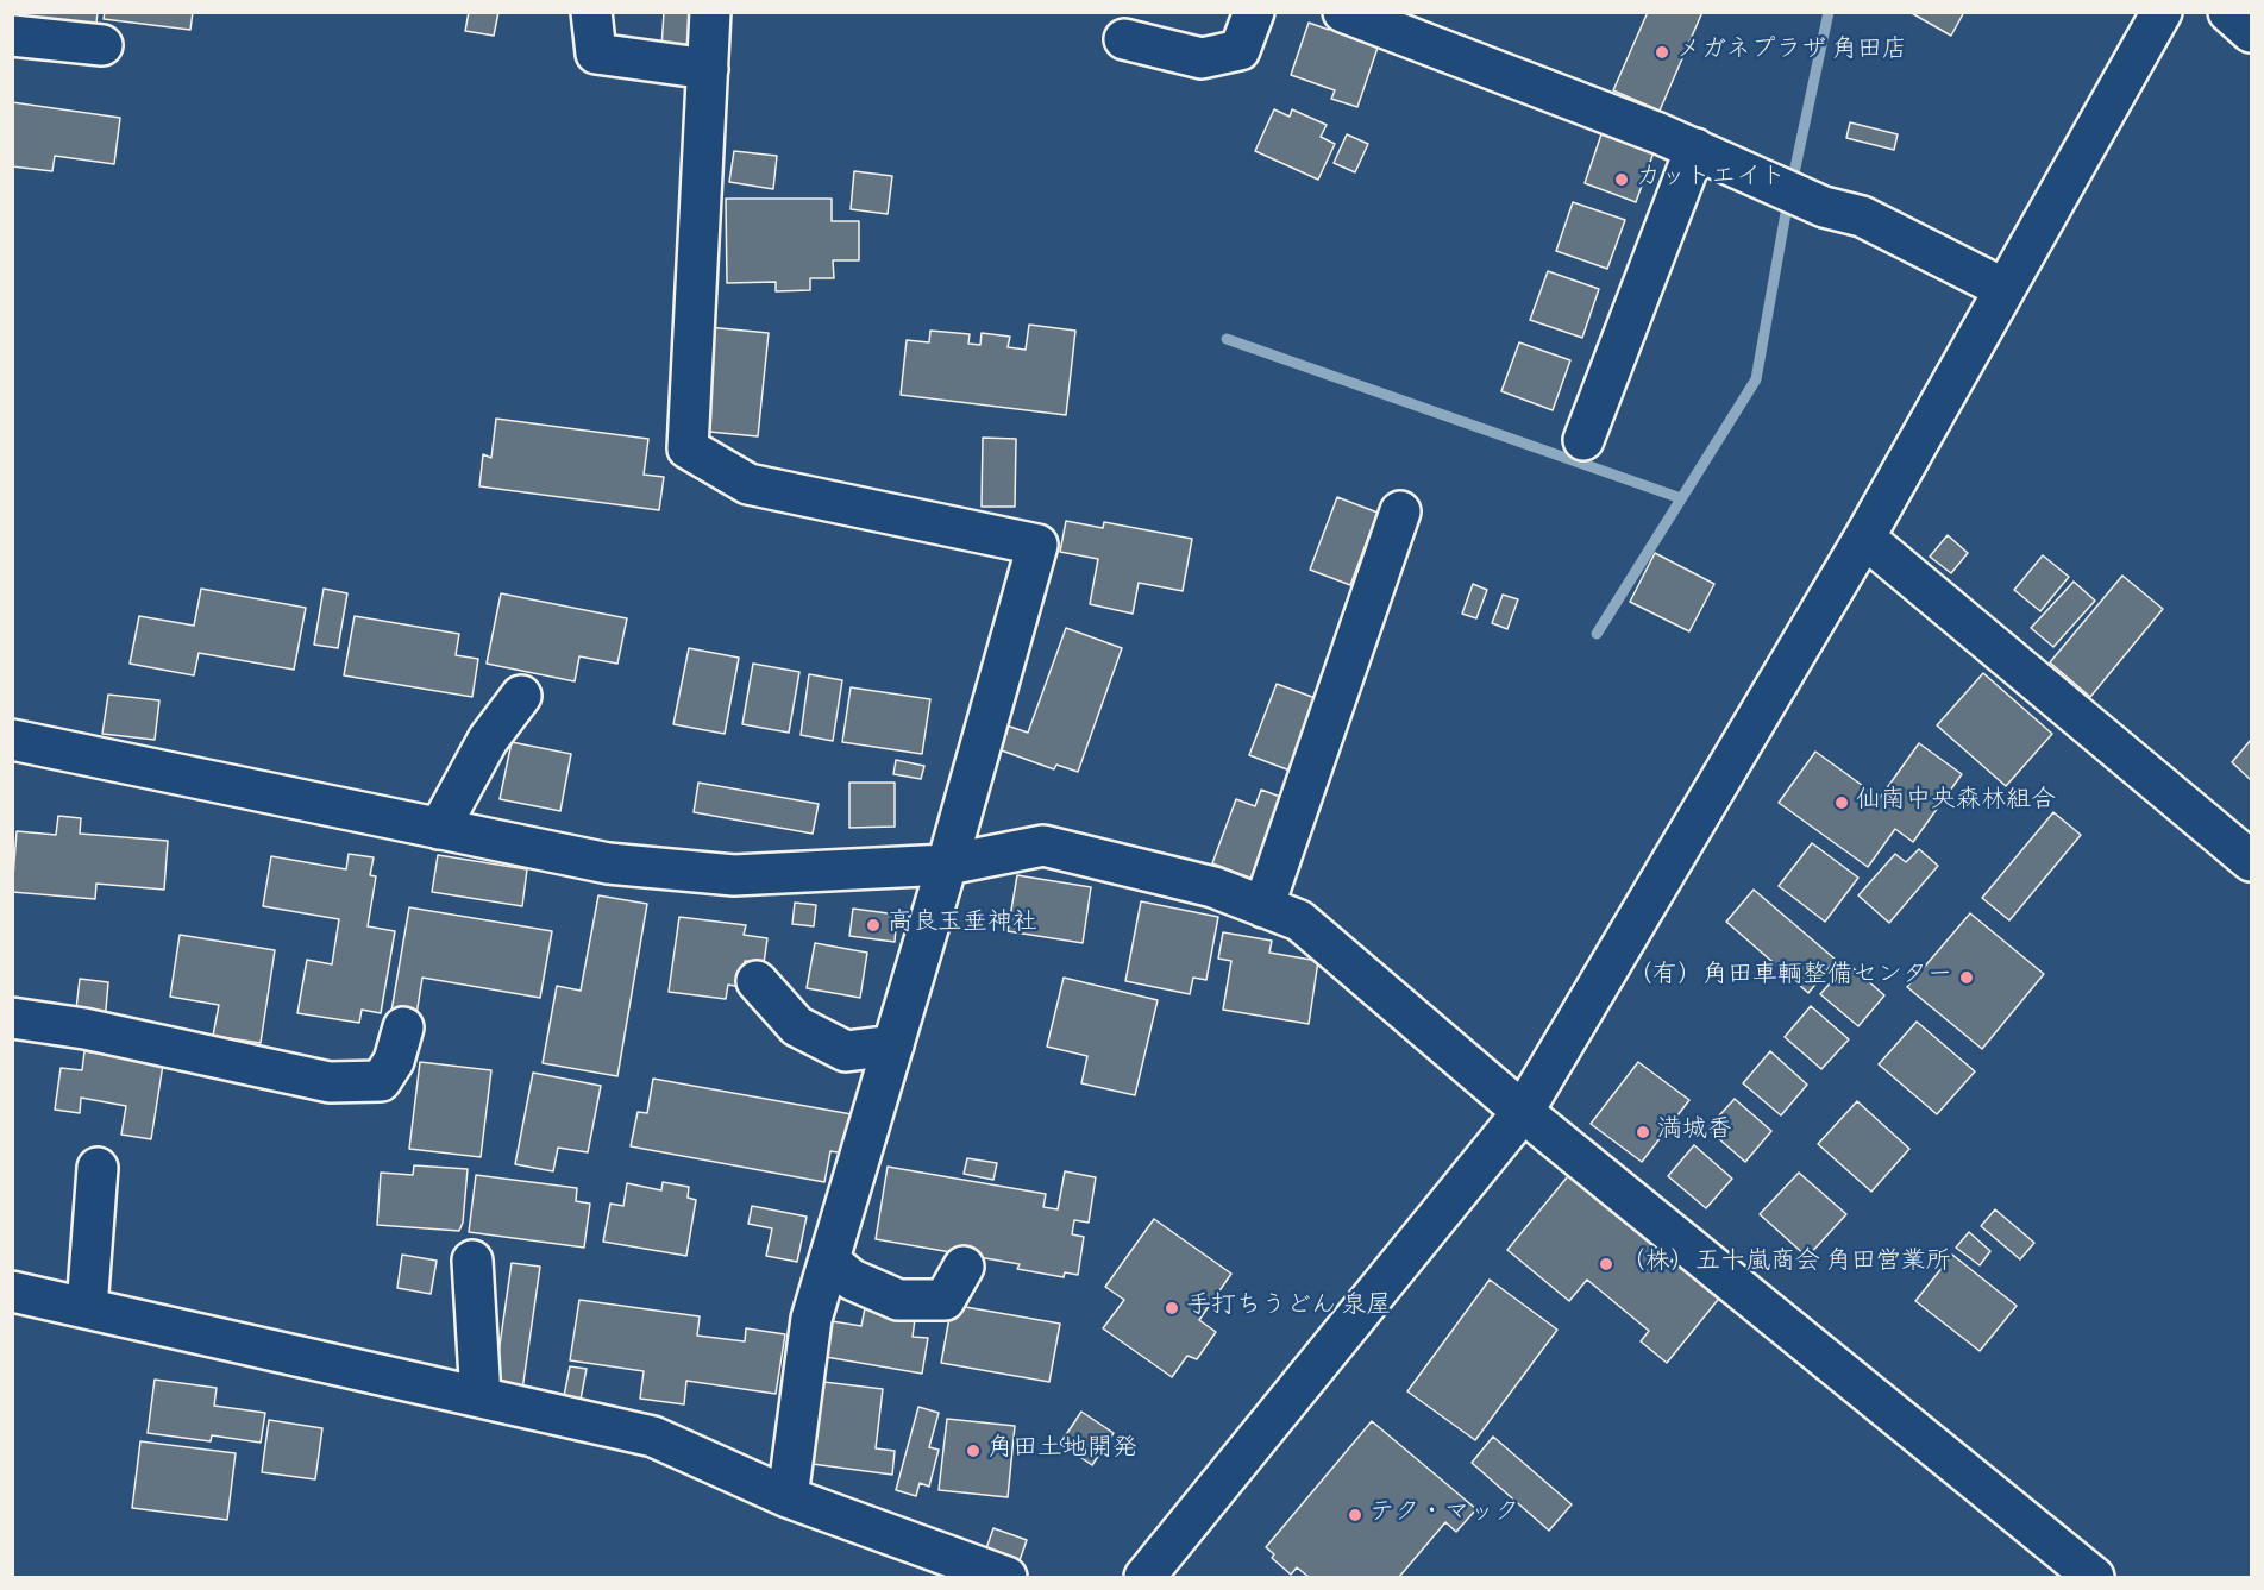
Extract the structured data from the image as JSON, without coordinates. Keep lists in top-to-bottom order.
{
  "places": [
    "メガネプラザ 角田店",
    "カットエイト",
    "仙南中央森林組合",
    "高良玉垂神社",
    "（有）角田車輌整備センター",
    "満城香",
    "（株）五十嵐商会 角田営業所",
    "手打ちうどん 泉屋",
    "角田土地開発",
    "テク・マック"
  ]
}
